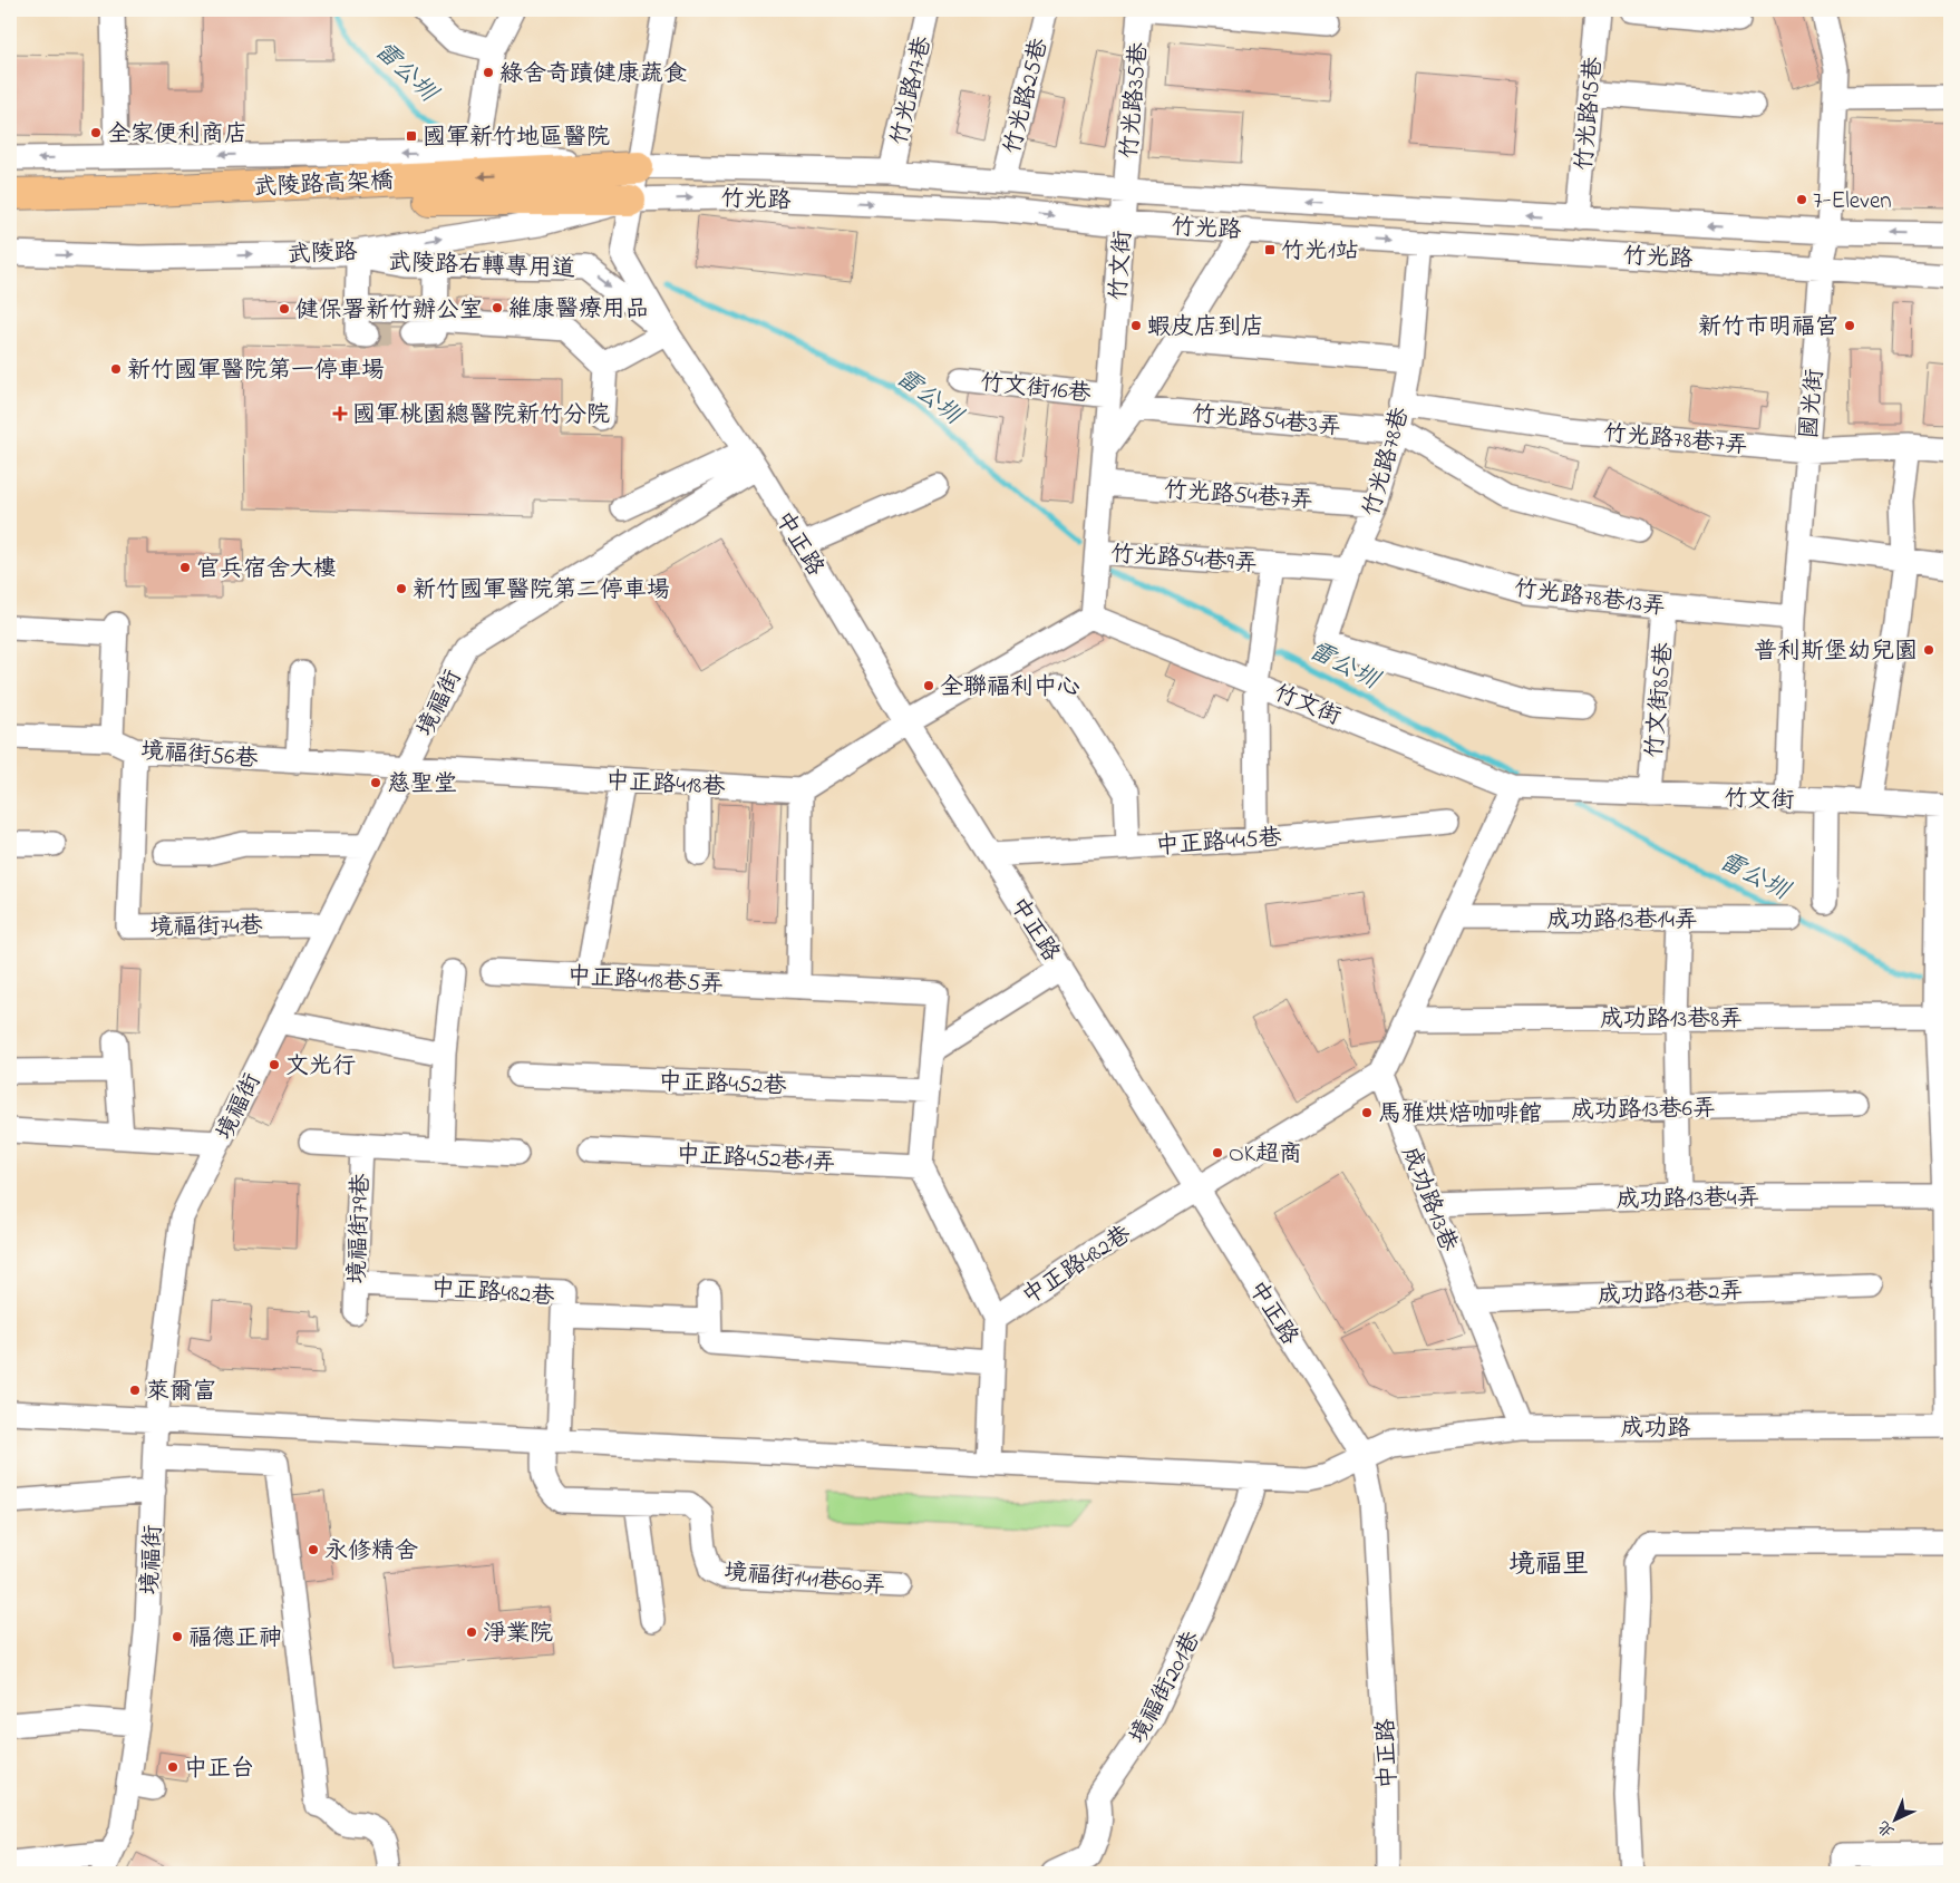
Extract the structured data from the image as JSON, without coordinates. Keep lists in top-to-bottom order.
{
  "streets": {
    "highway": ["武陵路高架橋"],
    "street": [
      "竹光路17巷",
      "竹光路25巷",
      "竹光路35巷",
      "竹光路95巷",
      "竹光路",
      "武陵路",
      "武陵路右轉專用道",
      "竹文街",
      "竹文街16巷",
      "國光街",
      "竹光路54巷3弄",
      "竹光路78巷7弄",
      "竹光路78巷",
      "竹光路54巷7弄",
      "中正路",
      "竹光路54巷9弄",
      "竹光路78巷13弄",
      "竹文街85巷",
      "境福街",
      "境福街56巷",
      "中正路418巷",
      "中正路445巷",
      "成功路13巷14弄",
      "境福街74巷",
      "中正路418巷5弄",
      "成功路13巷8弄",
      "中正路452巷",
      "成功路13巷6弄",
      "中正路452巷1弄",
      "成功路13巷4弄",
      "成功路13巷",
      "境福街79巷",
      "中正路482巷",
      "成功路13巷2弄",
      "成功路",
      "境福街141巷60弄",
      "境福街201巷"
    ]
  },
  "crossings": [
    ["竹光路17巷", "竹光路"],
    ["竹光路25巷", "竹光路"],
    ["竹光路35巷", "竹光路"],
    ["竹光路35巷", "竹文街"],
    ["竹光路95巷", "竹光路"],
    ["武陵路高架橋", "竹光路"],
    ["武陵路高架橋", "武陵路"],
    ["武陵路高架橋", "中正路"],
    ["竹光路", "武陵路"],
    ["竹光路", "竹文街"],
    ["竹光路", "國光街"],
    ["竹光路", "竹光路78巷"],
    ["竹光路", "中正路"],
    ["武陵路", "武陵路右轉專用道"],
    ["武陵路", "中正路"],
    ["武陵路右轉專用道", "中正路"],
    ["竹文街", "竹文街16巷"],
    ["竹文街", "國光街"],
    ["竹文街", "竹光路54巷7弄"],
    ["竹文街", "竹光路54巷9弄"],
    ["竹文街", "竹文街85巷"],
    ["國光街", "竹光路78巷7弄"],
    ["國光街", "竹光路78巷13弄"],
    ["竹光路54巷3弄", "竹光路78巷"],
    ["竹光路78巷7弄", "竹光路78巷"],
    ["竹光路78巷", "竹光路54巷7弄"],
    ["竹光路78巷", "竹光路54巷9弄"],
    ["竹光路78巷", "竹光路78巷13弄"],
    ["中正路", "境福街"],
    ["中正路", "中正路445巷"],
    ["中正路", "中正路482巷"],
    ["中正路", "成功路"],
    ["竹光路54巷9弄", "中正路445巷"],
    ["竹光路78巷13弄", "竹文街85巷"],
    ["境福街", "境福街56巷"],
    ["境福街", "中正路418巷"],
    ["境福街", "境福街74巷"],
    ["境福街", "成功路"],
    ["境福街56巷", "中正路418巷"],
    ["境福街56巷", "境福街74巷"],
    ["成功路13巷6弄", "成功路13巷"],
    ["成功路13巷4弄", "成功路13巷"],
    ["成功路13巷", "中正路482巷"],
    ["成功路13巷", "成功路13巷2弄"],
    ["成功路13巷", "成功路"],
    ["境福街79巷", "中正路482巷"],
    ["中正路482巷", "成功路"],
    ["中正路482巷", "境福街141巷60弄"],
    ["成功路", "境福街141巷60弄"],
    ["成功路", "境福街201巷"]
  ],
  "districts": ["境福里"],
  "water": ["雷公圳"],
  "places": {
    "other": [
      "綠舍奇蹟健康蔬食",
      "全家便利商店",
      "7-Eleven",
      "維康醫療用品",
      "健保署新竹辦公室",
      "蝦皮店到店",
      "新竹市明福宮",
      "新竹國軍醫院第一停車場",
      "官兵宿舍大樓",
      "新竹國軍醫院第二停車場",
      "普利斯堡幼兒園",
      "全聯福利中心",
      "慈聖堂",
      "文光行",
      "馬雅烘焙咖啡館",
      "OK超商",
      "萊爾富",
      "永修精舍",
      "淨業院",
      "福德正神",
      "中正台"
    ],
    "transit": ["國軍新竹地區醫院", "竹光1站"],
    "health": ["國軍桃園總醫院新竹分院"]
  },
  "north": "bottom left"
}
